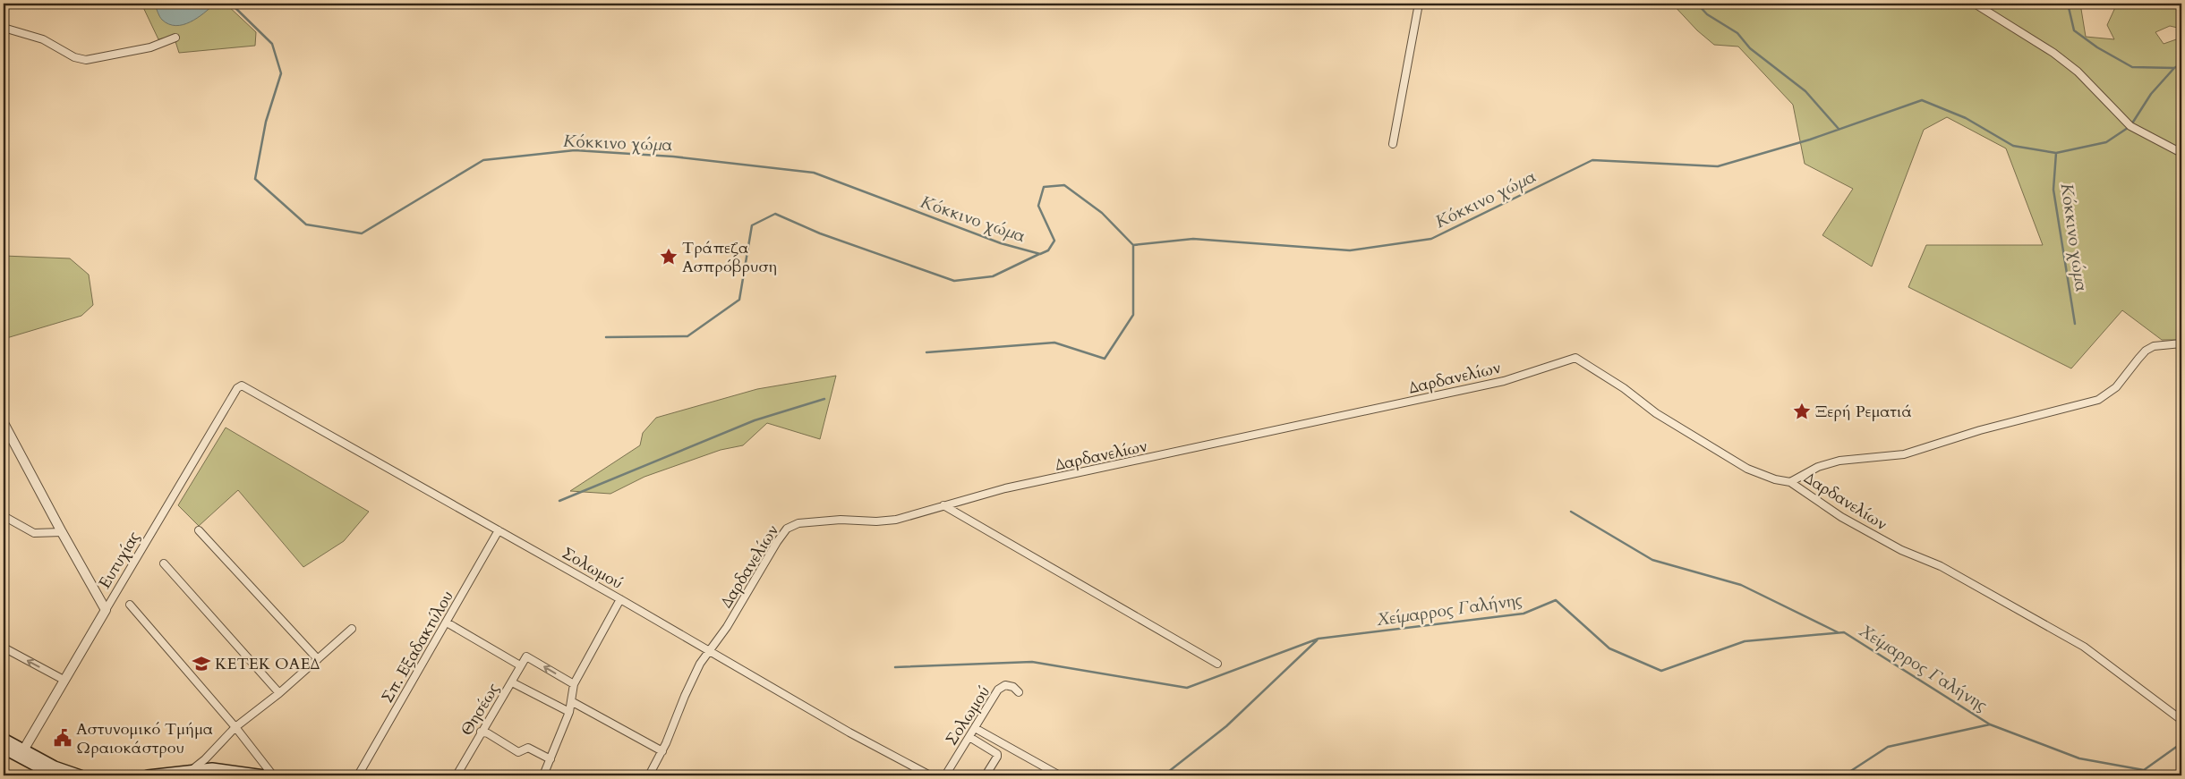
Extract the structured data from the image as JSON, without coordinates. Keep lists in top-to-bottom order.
{
  "streets": {
    "street": [
      "Δαρδανελίων",
      "Ευτυχίας",
      "Σολωμού",
      "Σπ. Εξαδακτύλου",
      "Θησέως"
    ]
  },
  "crossings": [
    ["Δαρδανελίων", "Σολωμού"],
    ["Ευτυχίας", "Σολωμού"],
    ["Σολωμού", "Σπ. Εξαδακτύλου"]
  ],
  "water": ["Κόκκινο χώμα", "Χείμαρρος Γαλήνης"],
  "places": {
    "place": ["Τράπεζα Ασπρόβρυση", "Ξερή Ρεματιά"],
    "school or university": ["ΚΕΤΕΚ ΟΑΕΔ"],
    "public building": ["Αστυνομικό Τμήμα Ωραιοκάστρου"]
  }
}
